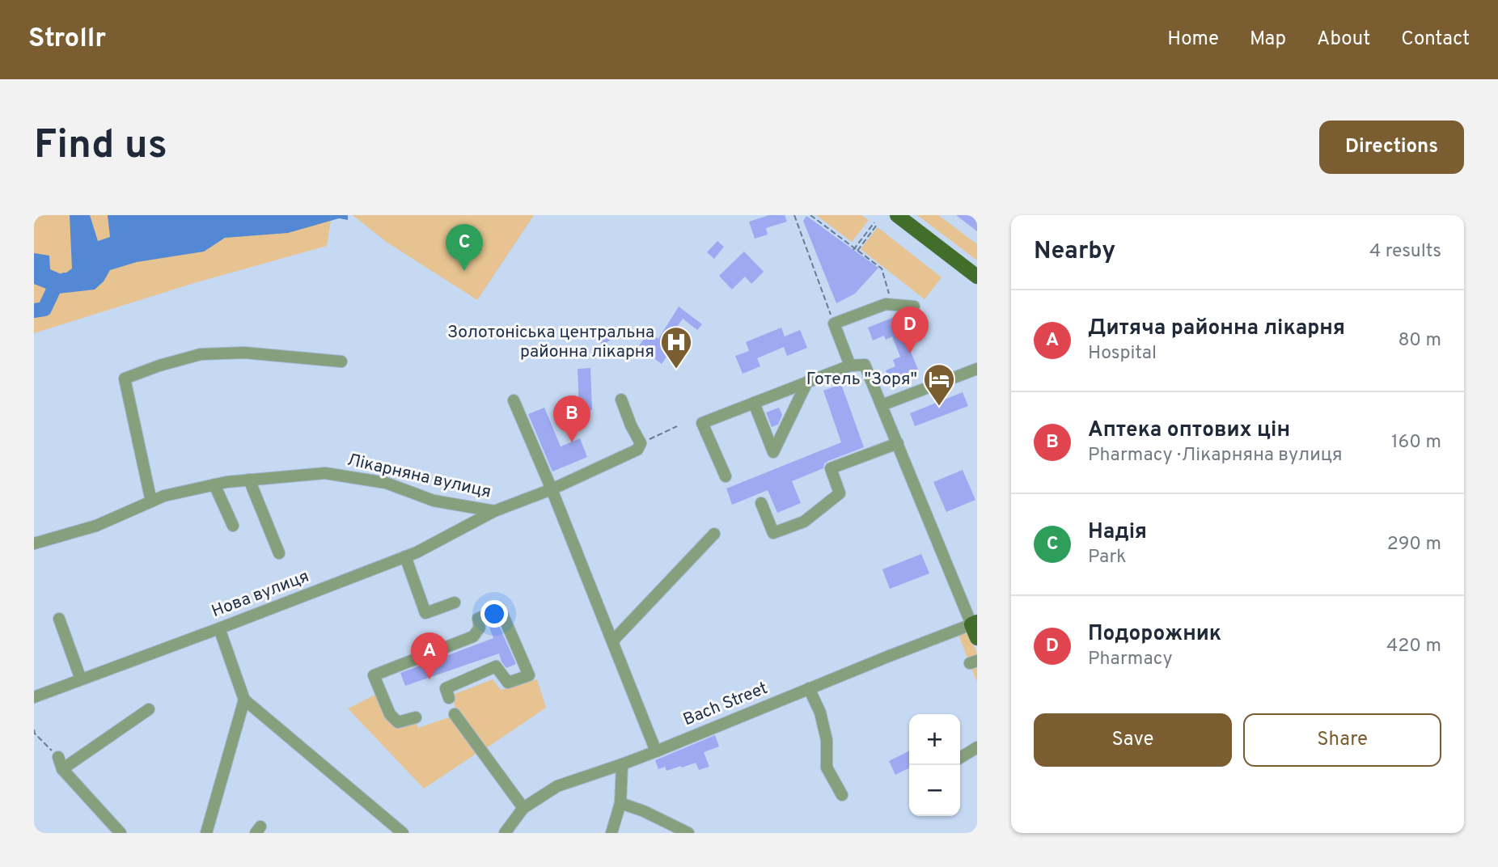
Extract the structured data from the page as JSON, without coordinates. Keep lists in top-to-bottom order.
{
  "streets": {
    "street": ["Лікарняна вулиця", "Нова вулиця", "Bach Street"]
  },
  "crossings": [
    ["Лікарняна вулиця", "Нова вулиця"]
  ],
  "places": {
    "hospital": ["Золотоніська центральна районна лікарня"],
    "hotel": ["Готель \"Зоря\""]
  },
  "page": {
    "header": "Strollr",
    "nav": [
      "Home",
      "Map",
      "About",
      "Contact"
    ],
    "buttons": [
      "Directions",
      ["Save", "Share"]
    ],
    "title": "Find us",
    "heading": ["Nearby", "4 results"],
    "pins": [
      "C",
      "D",
      "B",
      "A"
    ],
    "list": [
      {
        "mark": "A",
        "name": "Дитяча районна лікарня",
        "note": "Hospital",
        "value": "80 m"
      },
      {
        "mark": "B",
        "name": "Аптека оптових цін",
        "note": "Pharmacy · Лікарняна вулиця",
        "value": "160 m"
      },
      {
        "mark": "C",
        "name": "Надія",
        "note": "Park",
        "value": "290 m"
      },
      {
        "mark": "D",
        "name": "Подорожник",
        "note": "Pharmacy",
        "value": "420 m"
      }
    ],
    "map_buttons": ["+", "−"]
  }
}
